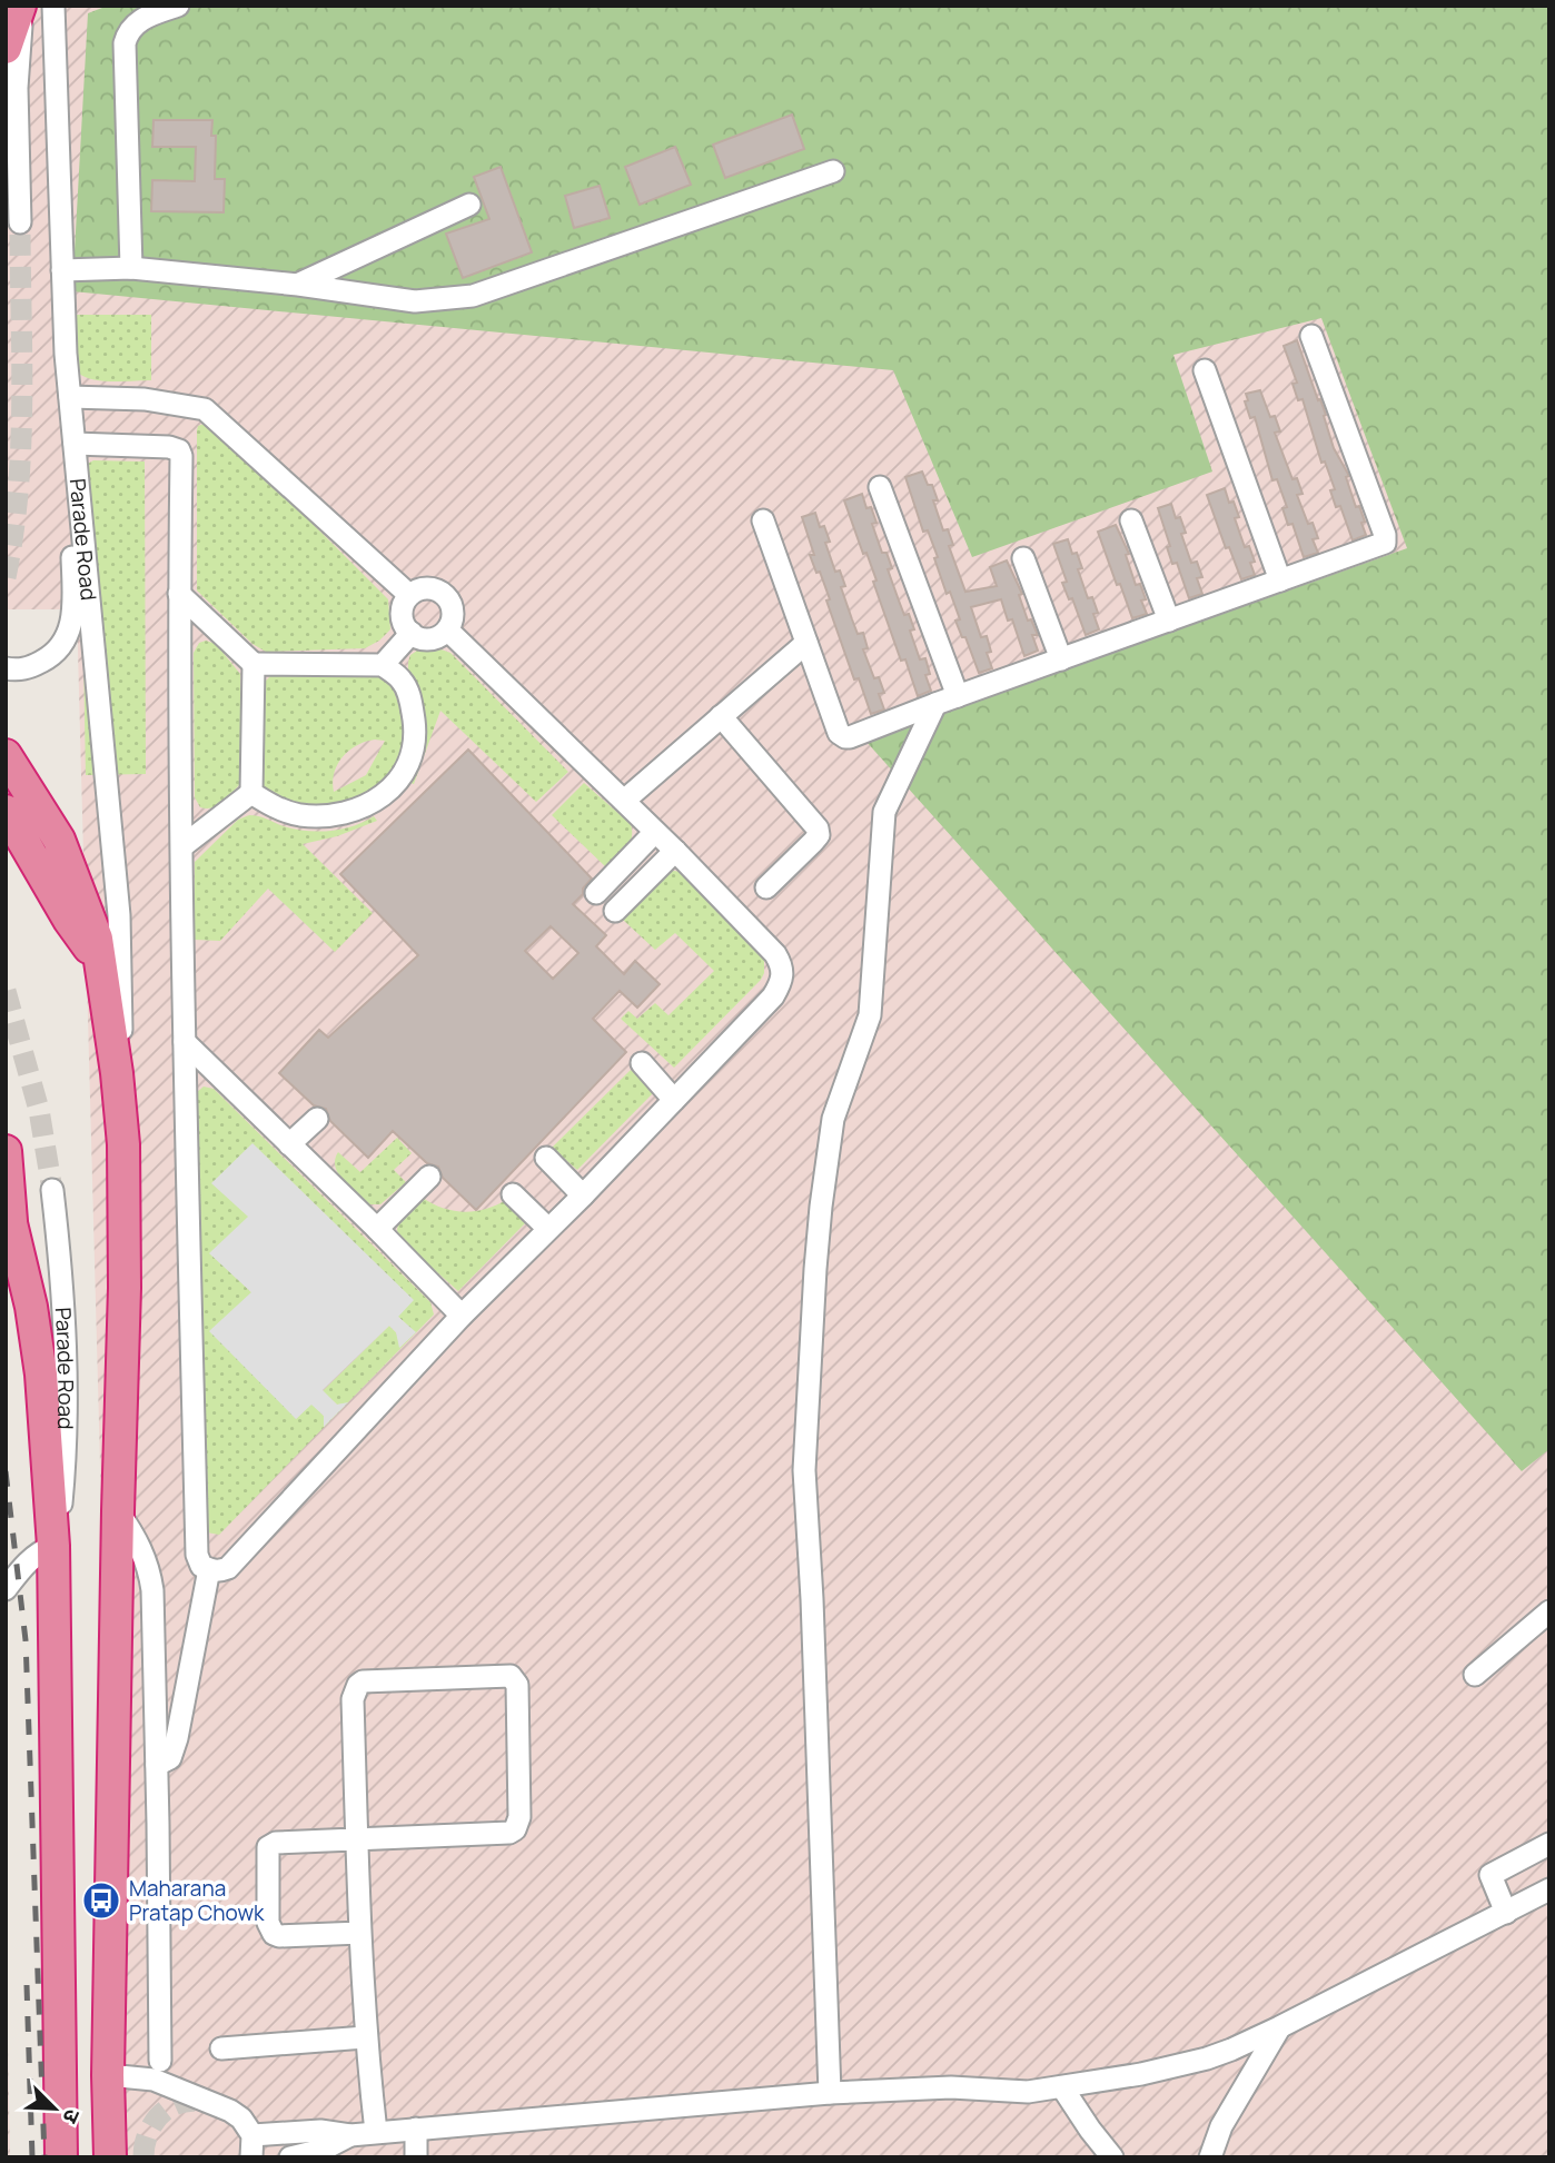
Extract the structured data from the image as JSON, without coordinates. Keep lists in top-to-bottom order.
{
  "streets": {
    "street": ["Parade Road"]
  },
  "places": {
    "bus stop": ["Maharana Pratap Chowk"]
  },
  "north": "bottom right"
}
